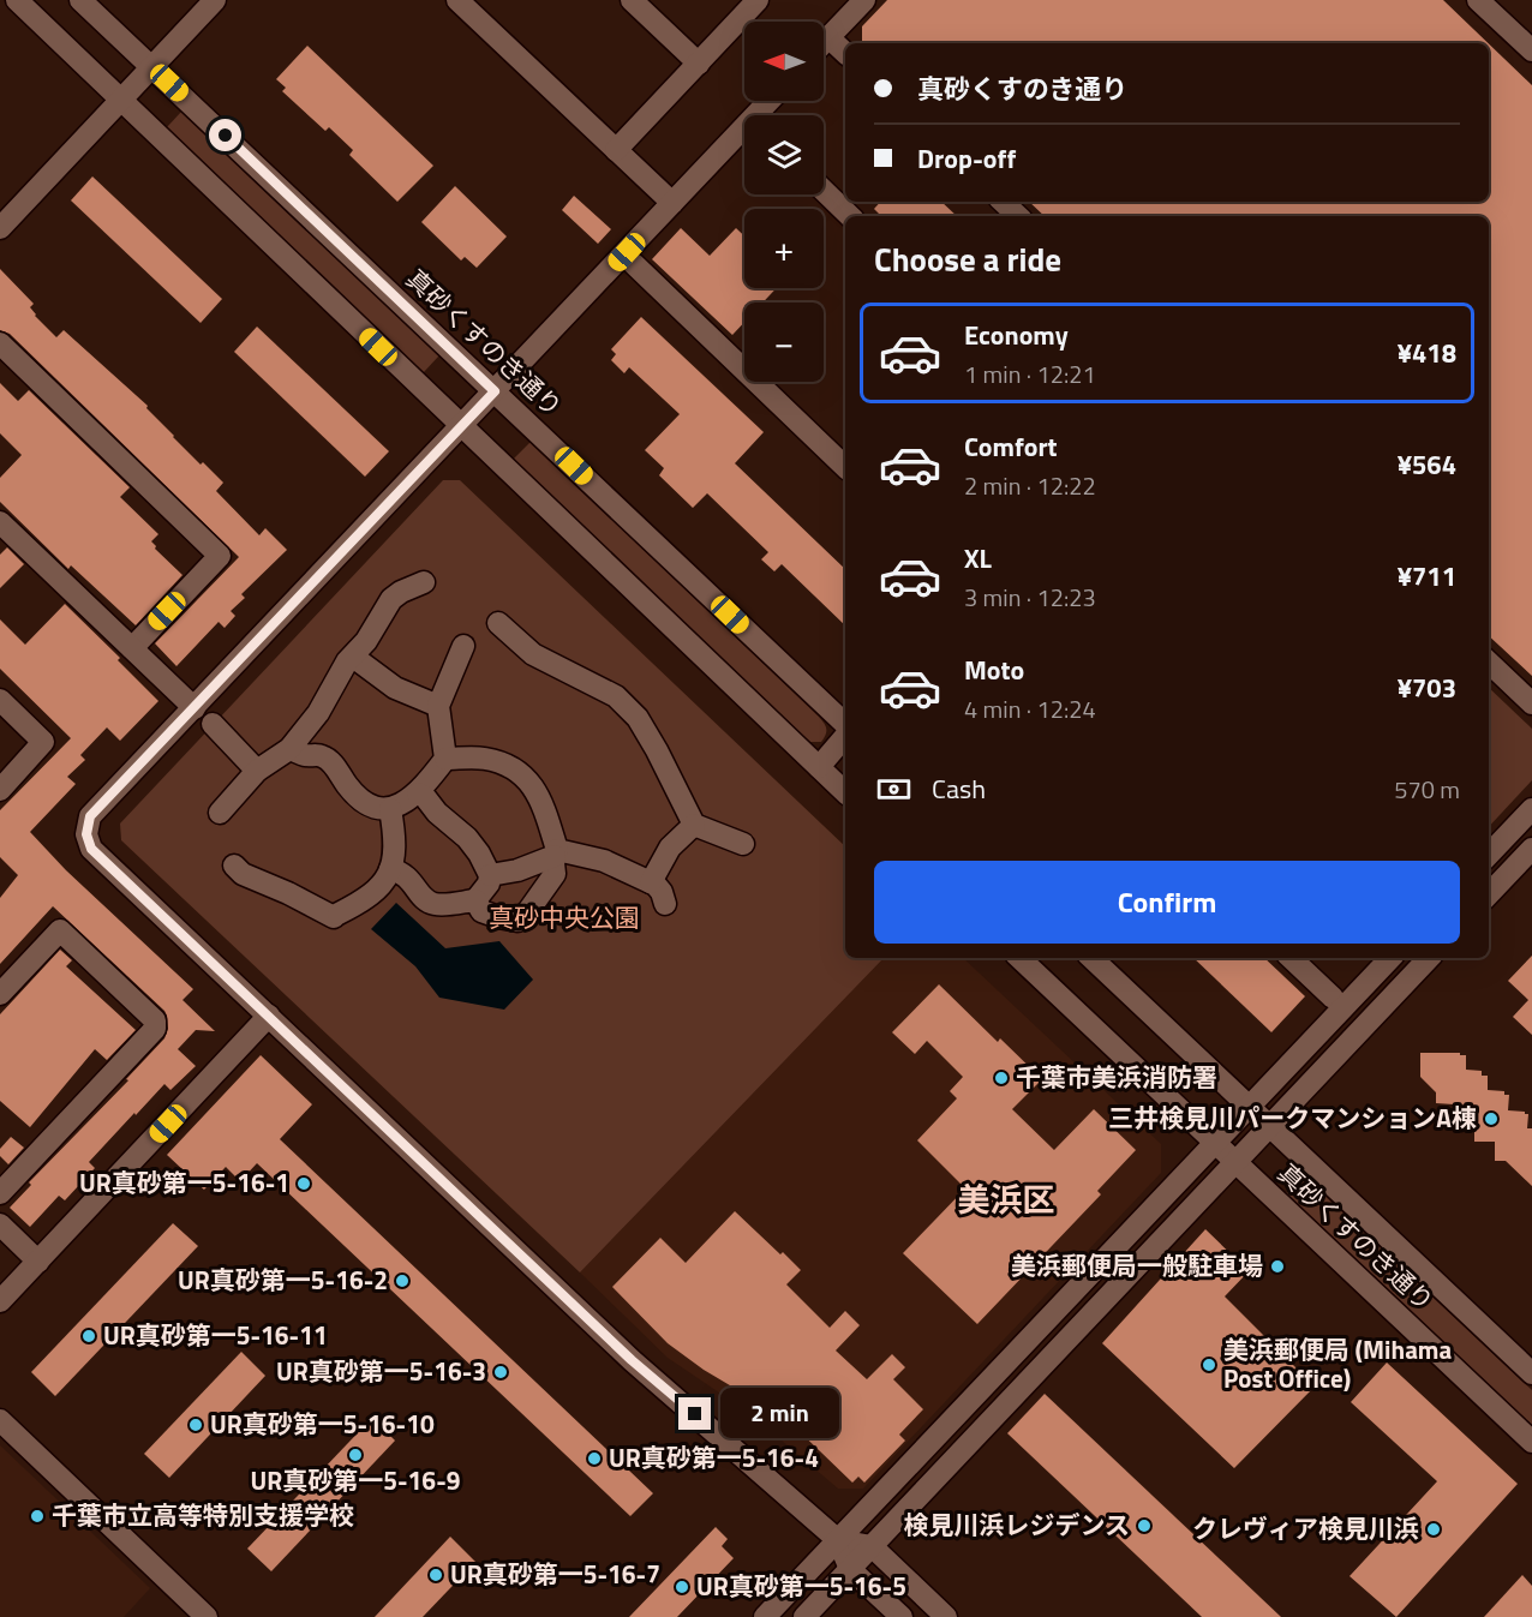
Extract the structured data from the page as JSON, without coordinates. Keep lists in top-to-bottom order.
{
  "streets": {
    "street": ["真砂くすのき通り"]
  },
  "districts": ["美浜区"],
  "parks": ["真砂中央公園"],
  "places": [
    "千葉市美浜消防署",
    "三井検見川パークマンションA棟",
    "UR真砂第一5-16-1",
    "美浜郵便局一般駐車場",
    "UR真砂第一5-16-2",
    "UR真砂第一5-16-11",
    "美浜郵便局 (Mihama Post Office)",
    "UR真砂第一5-16-3",
    "UR真砂第一5-16-10",
    "UR真砂第一5-16-9",
    "UR真砂第一5-16-4",
    "千葉市立高等特別支援学校",
    "検見川浜レジデンス",
    "クレヴィア検見川浜",
    "UR真砂第一5-16-7",
    "UR真砂第一5-16-5"
  ],
  "north": "left",
  "page": {
    "map_buttons": ["+", "−"],
    "banner": ["真砂くすのき通り", "Drop-off"],
    "heading": "Choose a ride",
    "list": [
      {
        "name": "Economy",
        "note": "1 min · 12:21",
        "value": "¥418"
      },
      {
        "name": "Comfort",
        "note": "2 min · 12:22",
        "value": "¥564"
      },
      {
        "name": "XL",
        "note": "3 min · 12:23",
        "value": "¥711"
      },
      {
        "name": "Moto",
        "note": "4 min · 12:24",
        "value": "¥703"
      }
    ],
    "pay": ["Cash", "570 m"],
    "buttons": "Confirm",
    "bubble": "2 min"
  }
}
